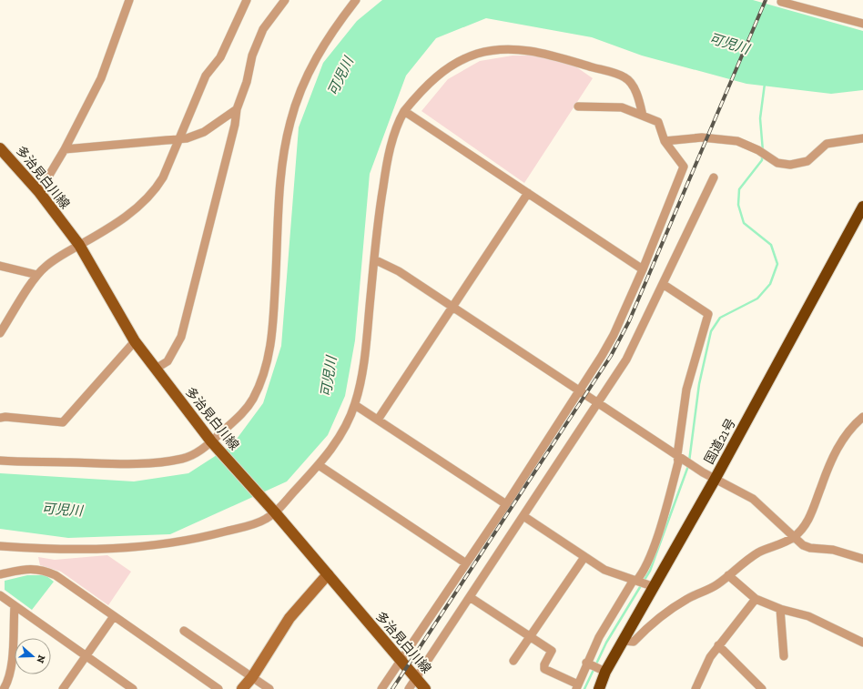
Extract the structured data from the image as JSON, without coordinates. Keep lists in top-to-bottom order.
{
  "streets": {
    "highway": ["国道21号"],
    "main road": ["多治見白川線"]
  },
  "water": ["可児川"],
  "north": "right"
}
